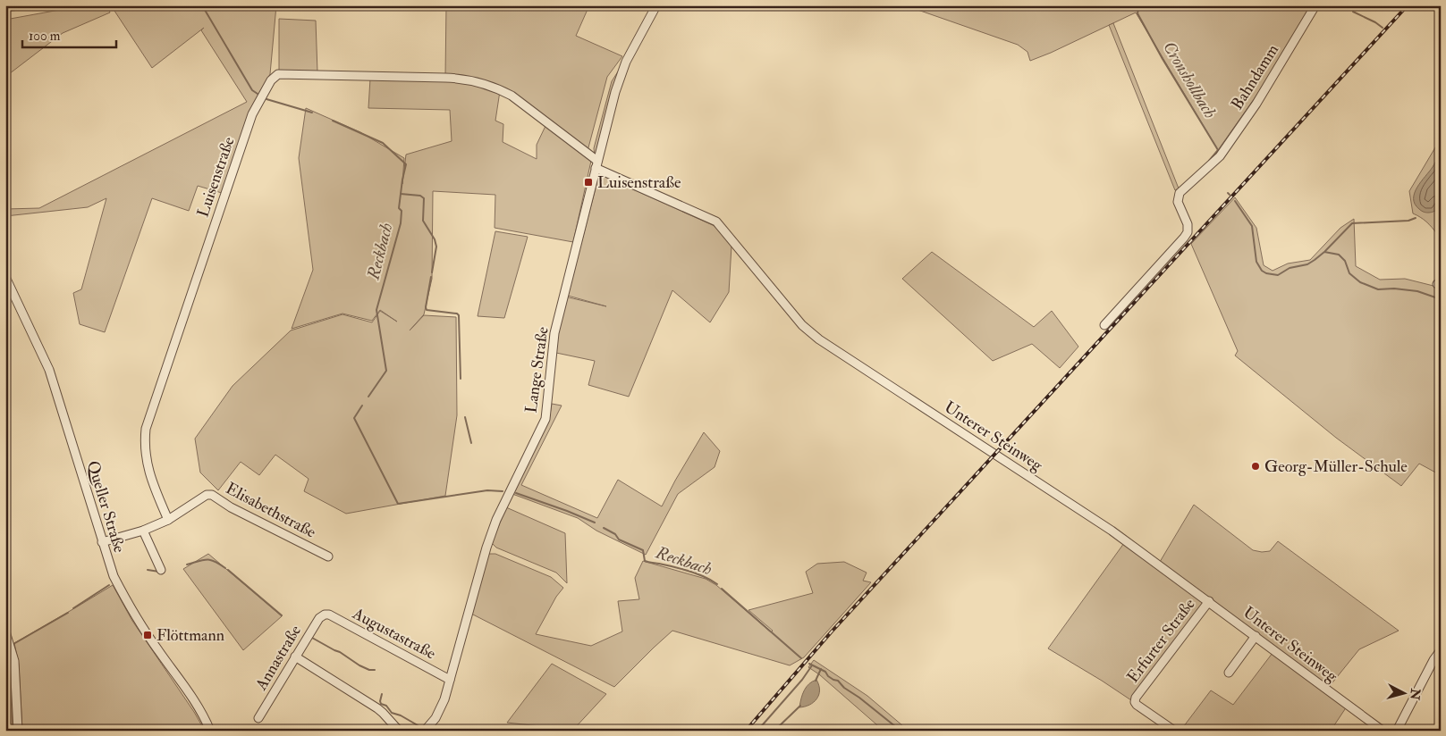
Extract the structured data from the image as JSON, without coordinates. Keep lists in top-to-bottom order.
{
  "streets": {
    "street": [
      "Bahndamm",
      "Luisenstraße",
      "Lange Straße",
      "Unterer Steinweg",
      "Queller Straße",
      "Elisabethstraße",
      "Augustastraße",
      "Erfurter Straße",
      "Annastraße"
    ]
  },
  "crossings": [
    ["Luisenstraße", "Lange Straße"],
    ["Luisenstraße", "Unterer Steinweg"],
    ["Luisenstraße", "Elisabethstraße"],
    ["Lange Straße", "Unterer Steinweg"],
    ["Lange Straße", "Augustastraße"],
    ["Unterer Steinweg", "Erfurter Straße"],
    ["Queller Straße", "Elisabethstraße"],
    ["Augustastraße", "Annastraße"]
  ],
  "water": ["Cronshollbach", "Reckbach"],
  "places": {
    "transit": ["Luisenstraße", "Flöttmann"],
    "other": ["Georg-Müller-Schule"]
  },
  "scale_bar": "100 m",
  "north": "right"
}
